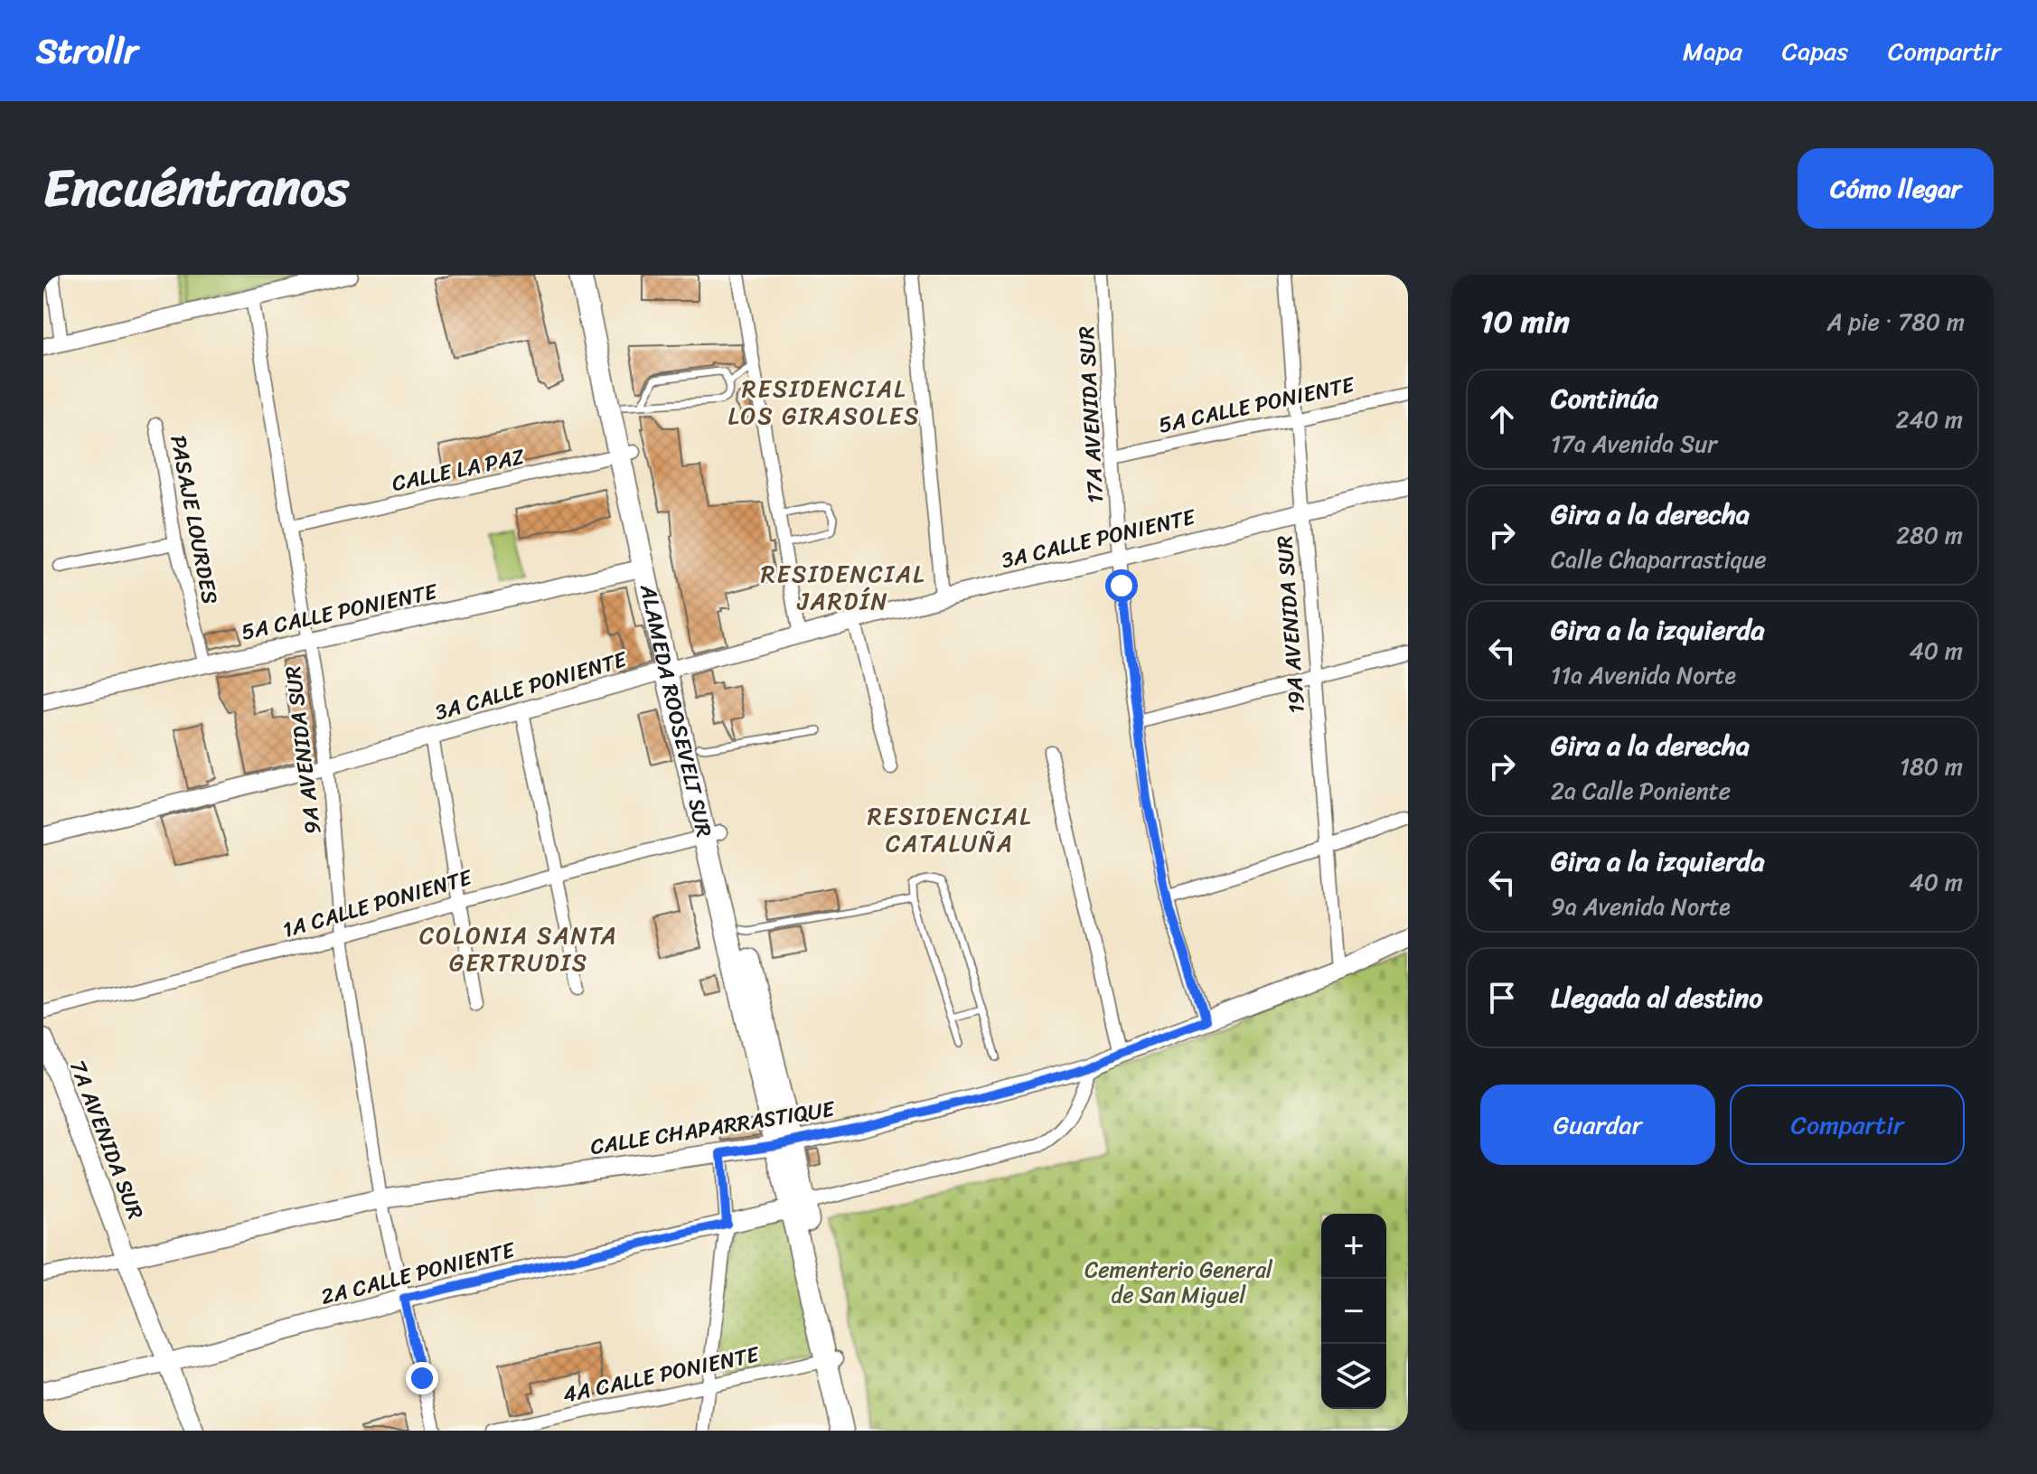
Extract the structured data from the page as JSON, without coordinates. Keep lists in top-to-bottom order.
{
  "streets": {
    "highway": ["ALAMEDA ROOSEVELT SUR"],
    "main road": ["CALLE CHAPARRASTIQUE", "7A AVENIDA SUR", "2A CALLE PONIENTE"],
    "street": [
      "5A CALLE PONIENTE",
      "17A AVENIDA SUR",
      "CALLE LA PAZ",
      "PASAJE LOURDES",
      "3A CALLE PONIENTE",
      "19A AVENIDA SUR",
      "9A AVENIDA SUR",
      "1A CALLE PONIENTE",
      "4A CALLE PONIENTE"
    ]
  },
  "crossings": [
    ["5A CALLE PONIENTE", "17A AVENIDA SUR"],
    ["5A CALLE PONIENTE", "PASAJE LOURDES"],
    ["5A CALLE PONIENTE", "19A AVENIDA SUR"],
    ["5A CALLE PONIENTE", "ALAMEDA ROOSEVELT SUR"],
    ["5A CALLE PONIENTE", "9A AVENIDA SUR"],
    ["17A AVENIDA SUR", "3A CALLE PONIENTE"],
    ["17A AVENIDA SUR", "CALLE CHAPARRASTIQUE"],
    ["CALLE LA PAZ", "ALAMEDA ROOSEVELT SUR"],
    ["CALLE LA PAZ", "9A AVENIDA SUR"],
    ["3A CALLE PONIENTE", "19A AVENIDA SUR"],
    ["3A CALLE PONIENTE", "ALAMEDA ROOSEVELT SUR"],
    ["3A CALLE PONIENTE", "9A AVENIDA SUR"],
    ["19A AVENIDA SUR", "CALLE CHAPARRASTIQUE"],
    ["ALAMEDA ROOSEVELT SUR", "1A CALLE PONIENTE"],
    ["ALAMEDA ROOSEVELT SUR", "CALLE CHAPARRASTIQUE"],
    ["9A AVENIDA SUR", "1A CALLE PONIENTE"],
    ["9A AVENIDA SUR", "CALLE CHAPARRASTIQUE"],
    ["9A AVENIDA SUR", "2A CALLE PONIENTE"],
    ["CALLE CHAPARRASTIQUE", "7A AVENIDA SUR"],
    ["CALLE CHAPARRASTIQUE", "2A CALLE PONIENTE"],
    ["7A AVENIDA SUR", "2A CALLE PONIENTE"]
  ],
  "districts": [
    "RESIDENCIAL LOS GIRASOLES",
    "RESIDENCIAL JARDÍN",
    "RESIDENCIAL CATALUÑA",
    "COLONIA SANTA GERTRUDIS"
  ],
  "parks": ["Cementerio General de San Miguel"],
  "page": {
    "header": "Strollr",
    "nav": ["Mapa", "Capas", "Compartir"],
    "title": "Encuéntranos",
    "buttons": [
      "Cómo llegar",
      ["Guardar", "Compartir"]
    ],
    "heading": ["10 min", "A pie · 780 m"],
    "list": [
      ["Continúa", "17a Avenida Sur", "240 m"],
      ["Gira a la derecha", "Calle Chaparrastique", "280 m"],
      ["Gira a la izquierda", "11a Avenida Norte", "40 m"],
      ["Gira a la derecha", "2a Calle Poniente", "180 m"],
      ["Gira a la izquierda", "9a Avenida Norte", "40 m"],
      "Llegada al destino"
    ],
    "map_buttons": ["+", "−"]
  }
}
